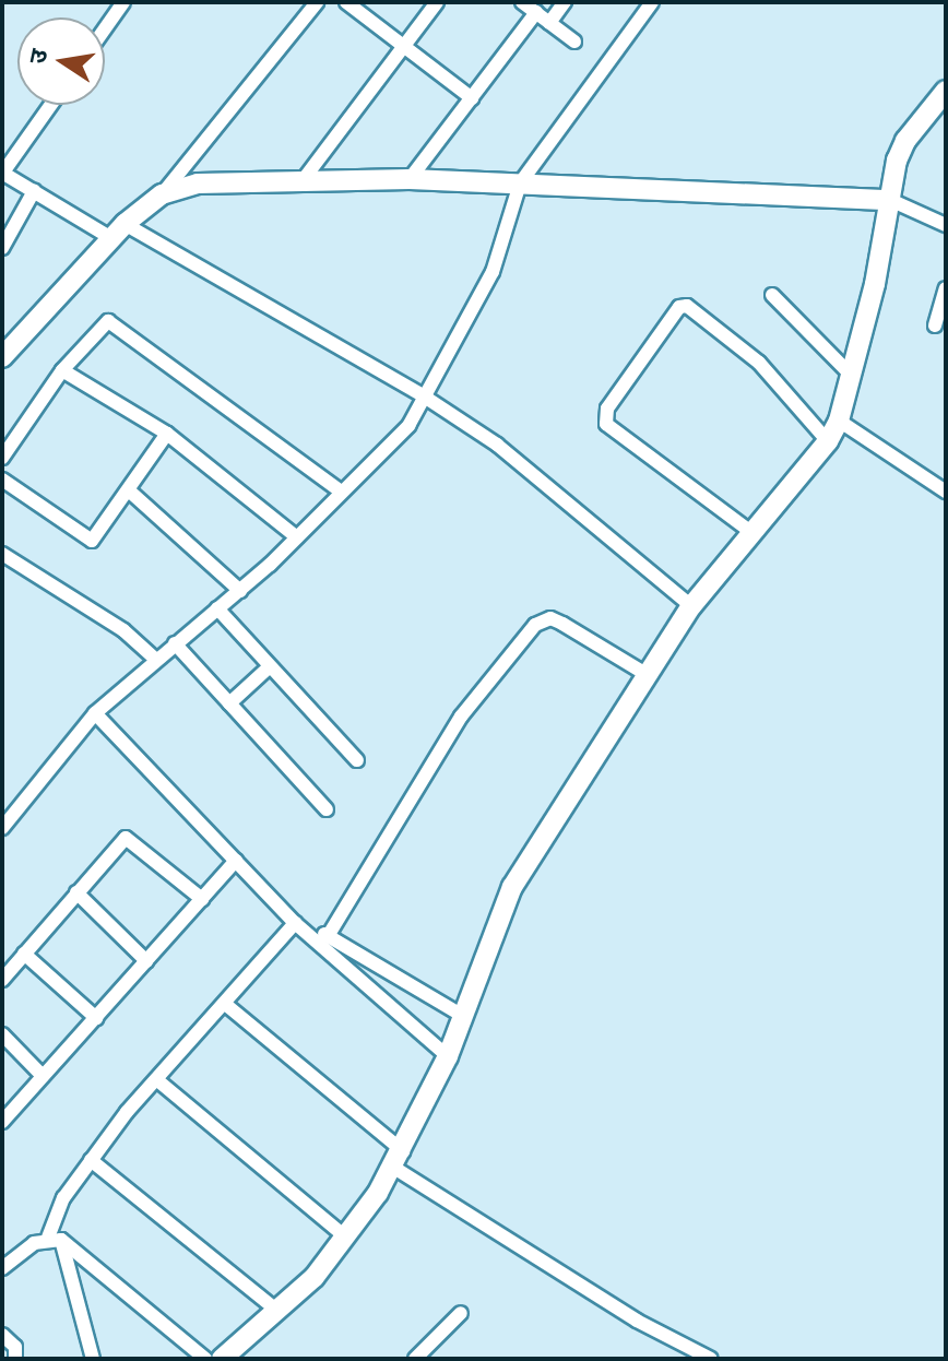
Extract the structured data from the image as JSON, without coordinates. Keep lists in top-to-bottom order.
{
  "north": "left"
}
